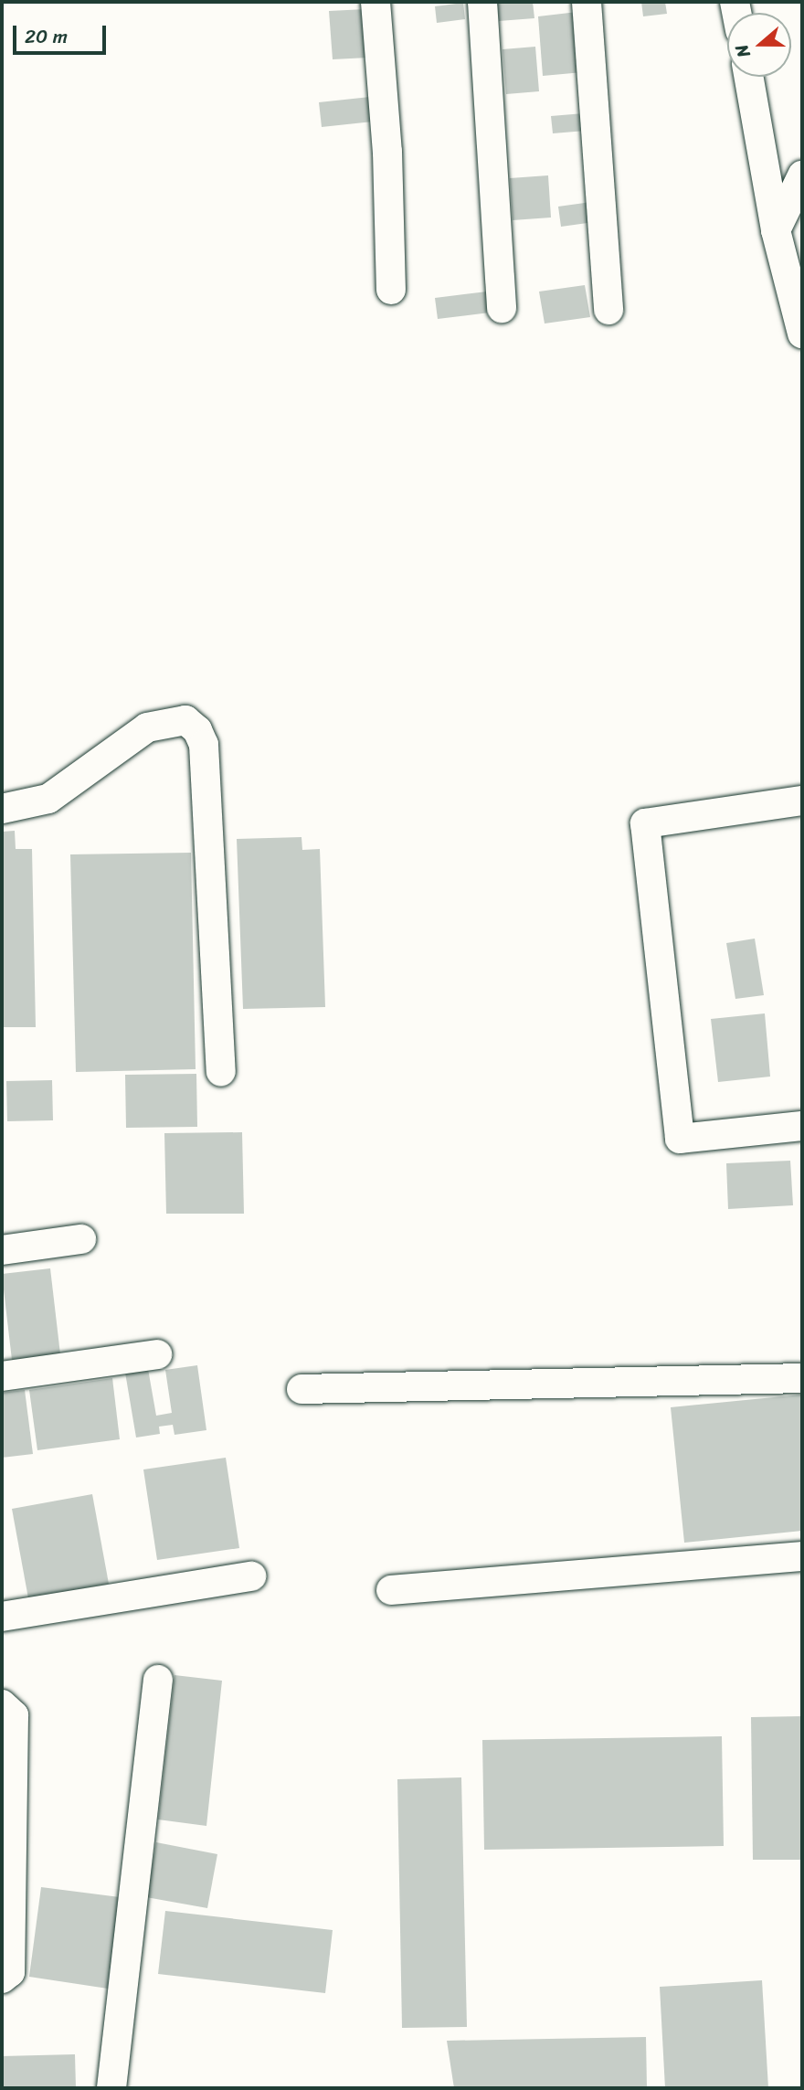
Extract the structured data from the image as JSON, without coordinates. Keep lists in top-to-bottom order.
{
  "scale_bar": "20 m",
  "north": "left"
}
